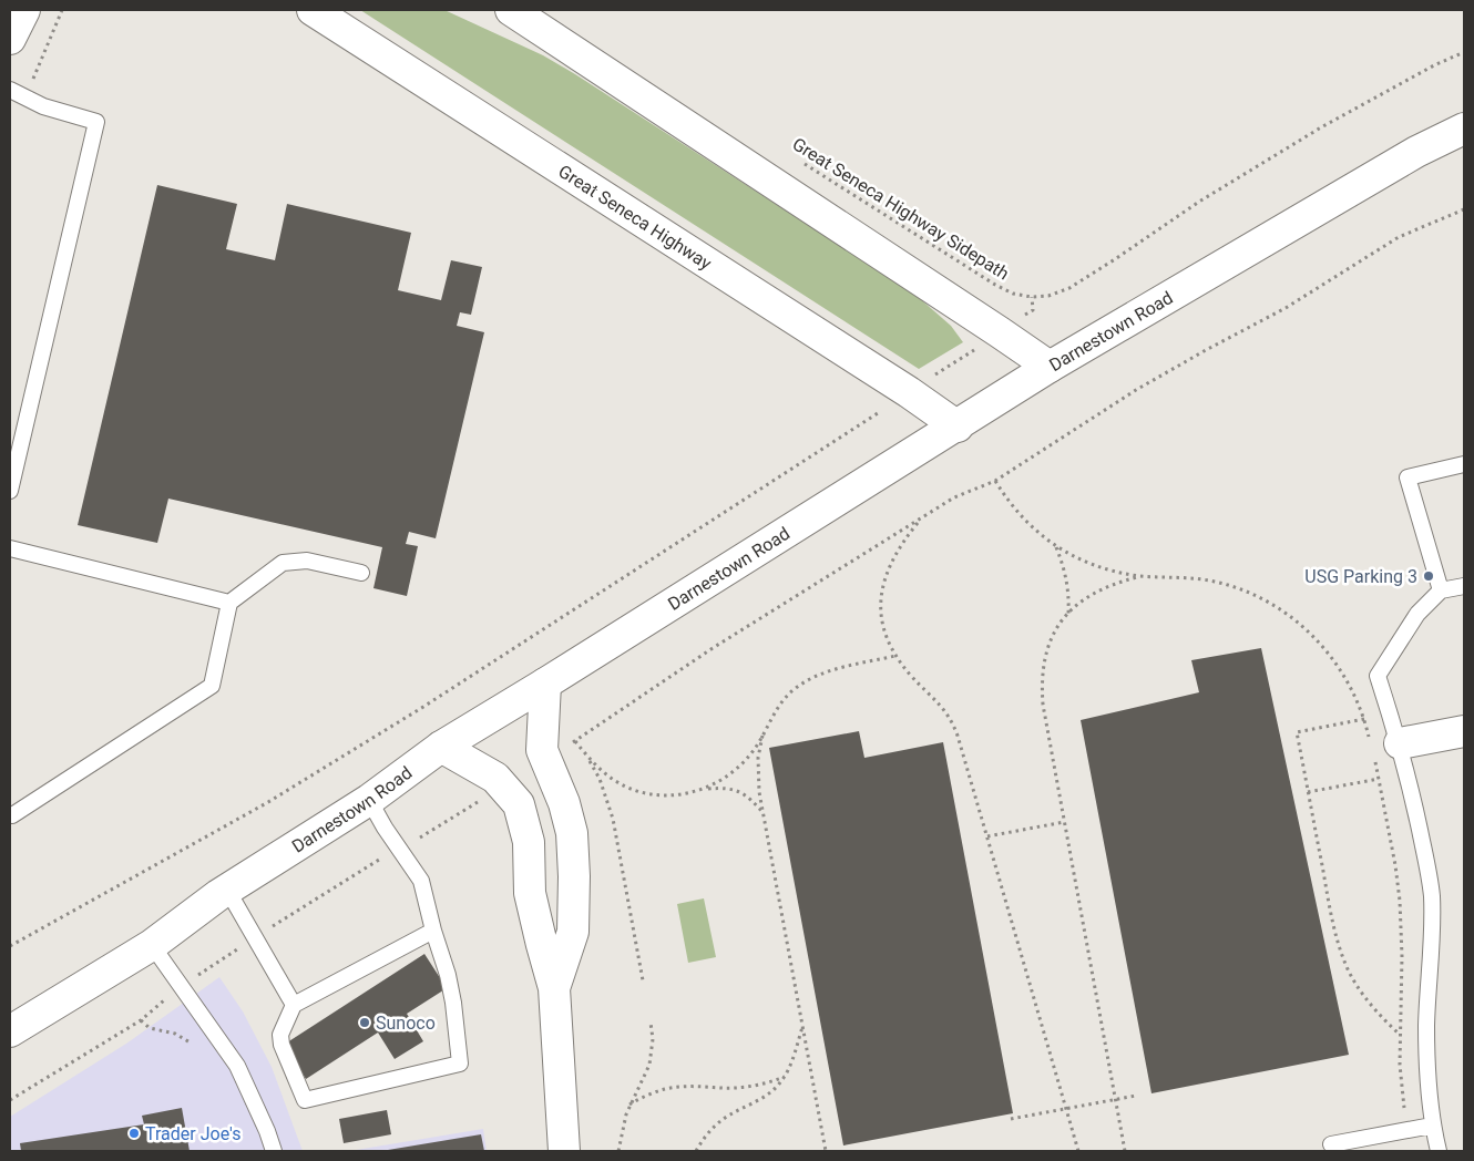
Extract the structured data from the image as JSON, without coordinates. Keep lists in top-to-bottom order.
{
  "streets": {
    "main road": ["Great Seneca Highway", "Darnestown Road"],
    "path": ["Great Seneca Highway Sidepath"]
  },
  "crossings": [
    ["Great Seneca Highway", "Darnestown Road"]
  ],
  "places": ["USG Parking 3", "Sunoco", "Trader Joe's"]
}
